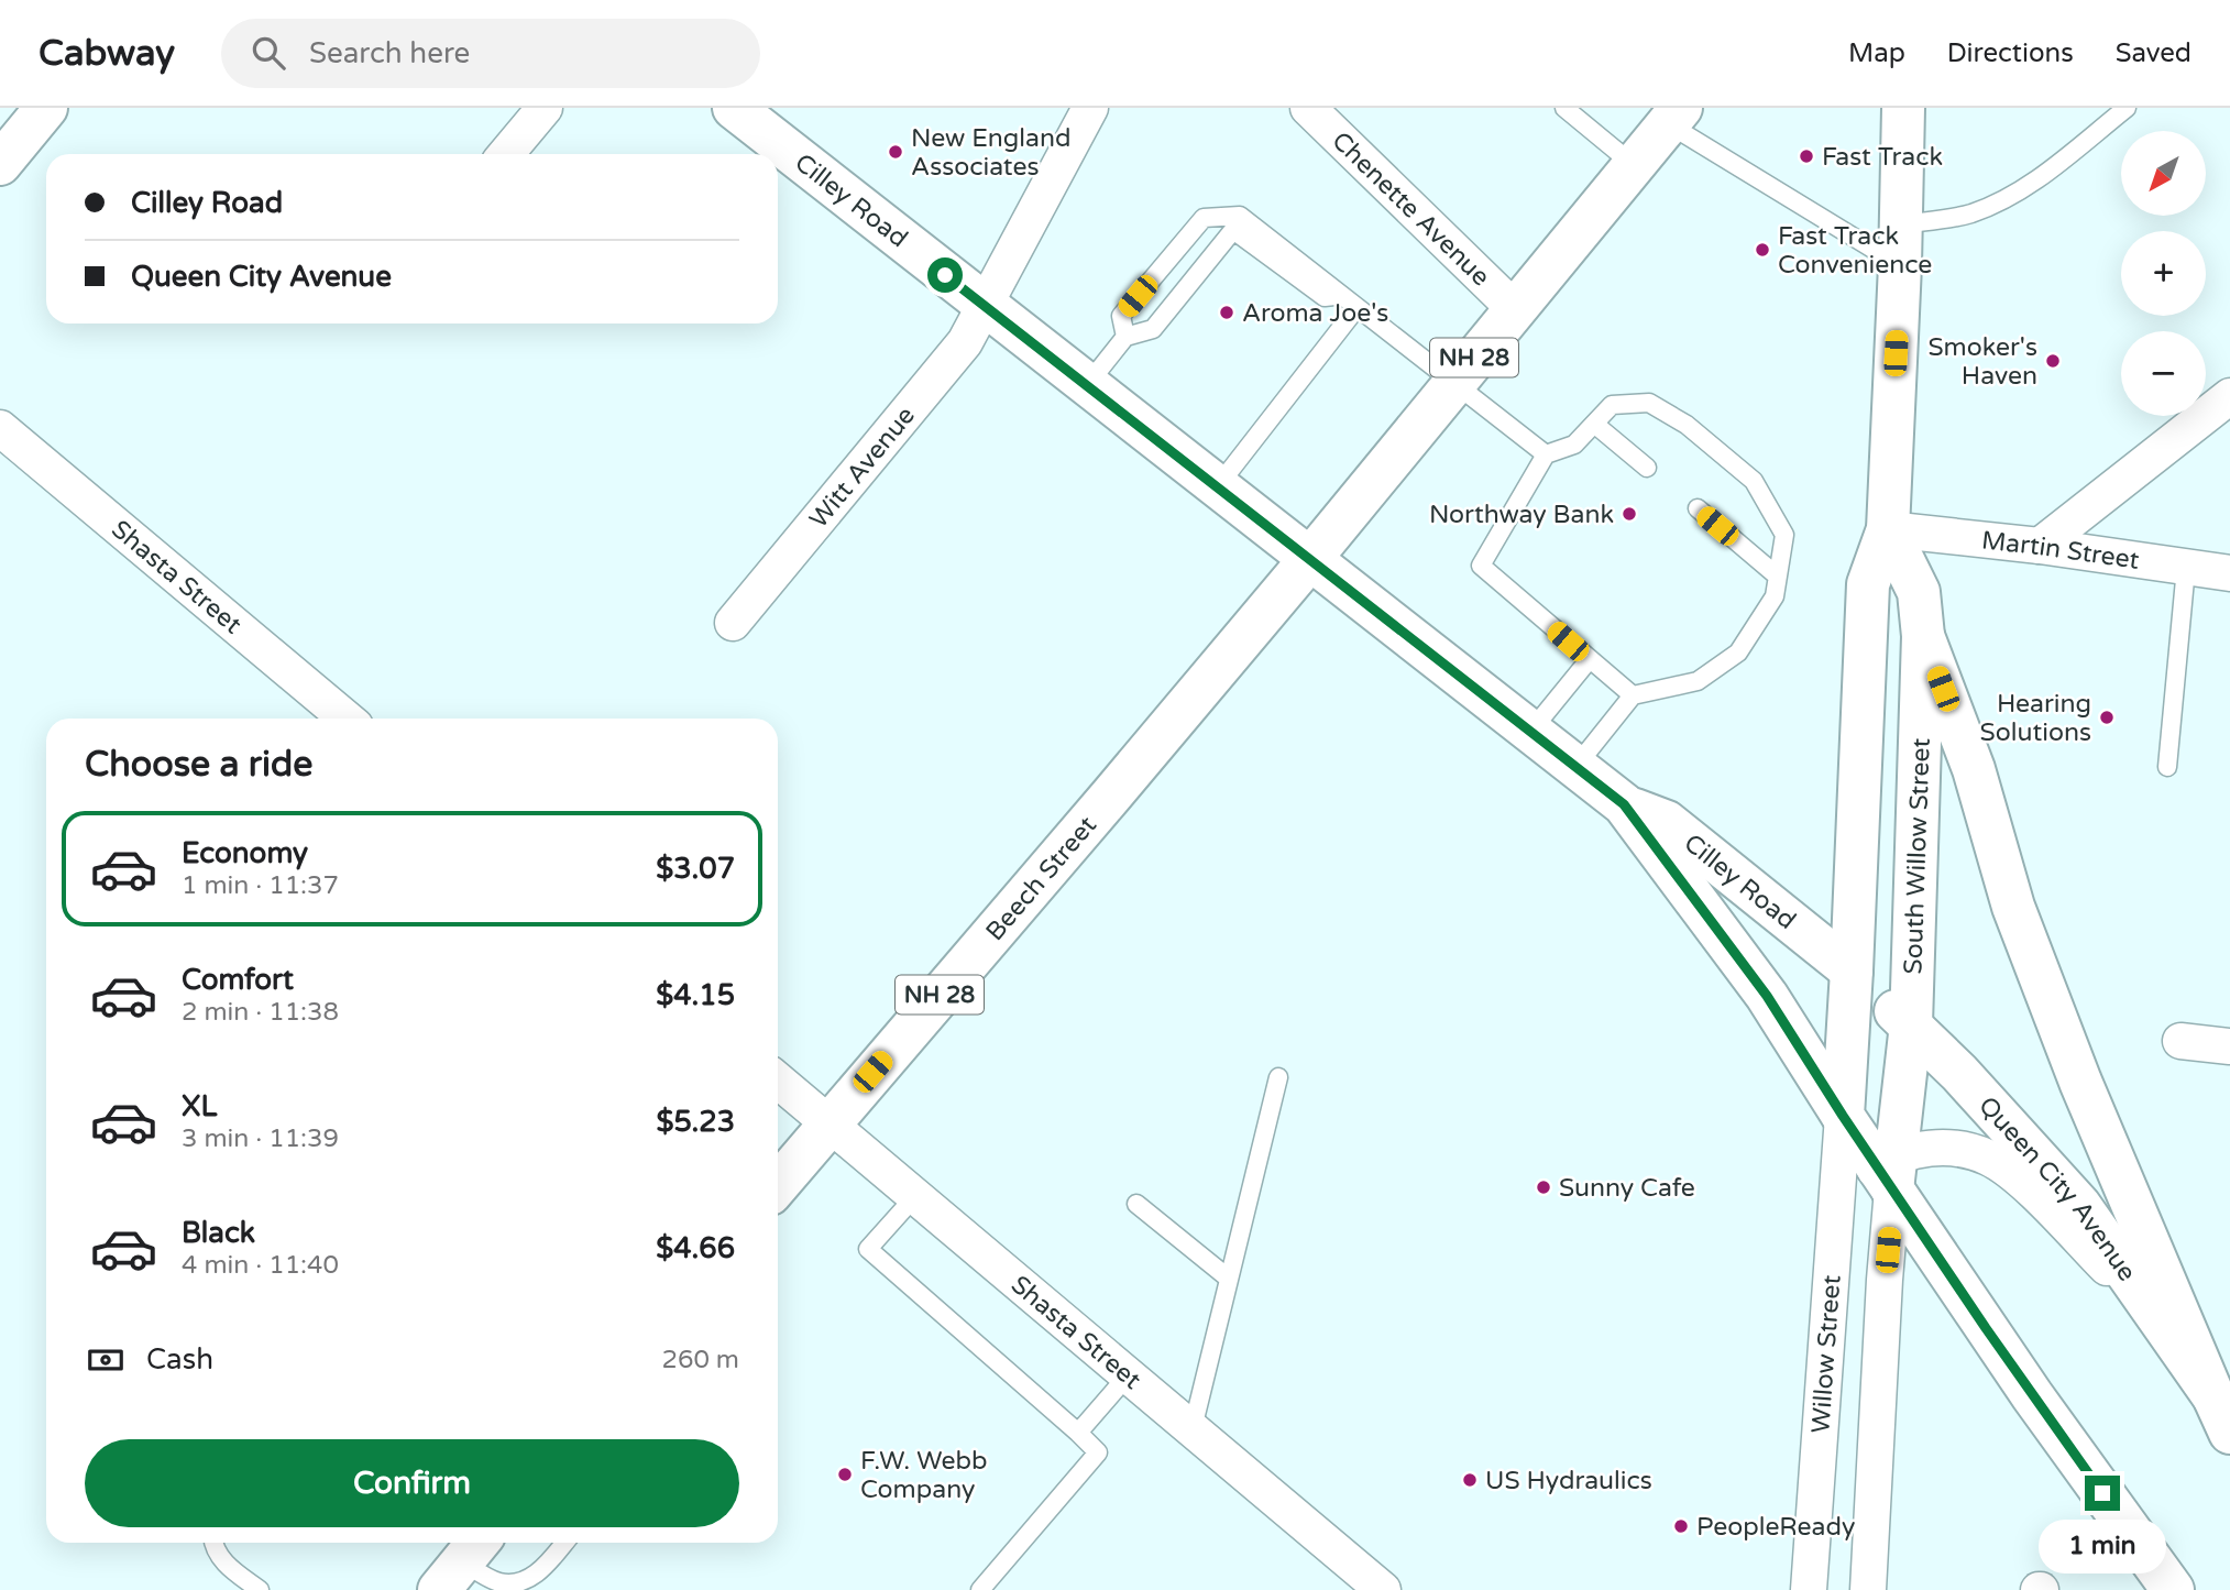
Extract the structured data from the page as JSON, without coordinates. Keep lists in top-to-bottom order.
{
  "streets": {
    "main road": [
      "Cilley Road",
      "NH 28",
      "South Willow Street",
      "Beech Street",
      "Queen City Avenue"
    ],
    "street": [
      "Chenette Avenue",
      "Witt Avenue",
      "Martin Street",
      "Shasta Street",
      "Willow Street"
    ]
  },
  "crossings": [
    ["Cilley Road", "NH 28"],
    ["Cilley Road", "Witt Avenue"],
    ["Cilley Road", "South Willow Street"],
    ["Cilley Road", "Beech Street"],
    ["Cilley Road", "Queen City Avenue"],
    ["Cilley Road", "Willow Street"],
    ["Chenette Avenue", "NH 28"],
    ["NH 28", "Beech Street"],
    ["Martin Street", "South Willow Street"],
    ["Shasta Street", "Beech Street"],
    ["South Willow Street", "Queen City Avenue"],
    ["South Willow Street", "Willow Street"]
  ],
  "places": [
    "New England Associates",
    "Fast Track",
    "Fast Track Convenience",
    "Aroma Joe's",
    "Smoker's Haven",
    "Northway Bank",
    "Hearing Solutions",
    "Sunny Cafe",
    "F.W. Webb Company",
    "US Hydraulics",
    "PeopleReady"
  ],
  "north": "bottom left",
  "page": {
    "header": "Cabway",
    "search": "Search here",
    "nav": ["Map", "Directions", "Saved"],
    "map_buttons": ["+", "−"],
    "banner": ["Cilley Road", "Queen City Avenue"],
    "heading": "Choose a ride",
    "list": [
      {
        "name": "Economy",
        "note": "1 min · 11:37",
        "value": "$3.07"
      },
      {
        "name": "Comfort",
        "note": "2 min · 11:38",
        "value": "$4.15"
      },
      {
        "name": "XL",
        "note": "3 min · 11:39",
        "value": "$5.23"
      },
      {
        "name": "Black",
        "note": "4 min · 11:40",
        "value": "$4.66"
      }
    ],
    "pay": ["Cash", "260 m"],
    "buttons": "Confirm",
    "bubble": "1 min"
  }
}
